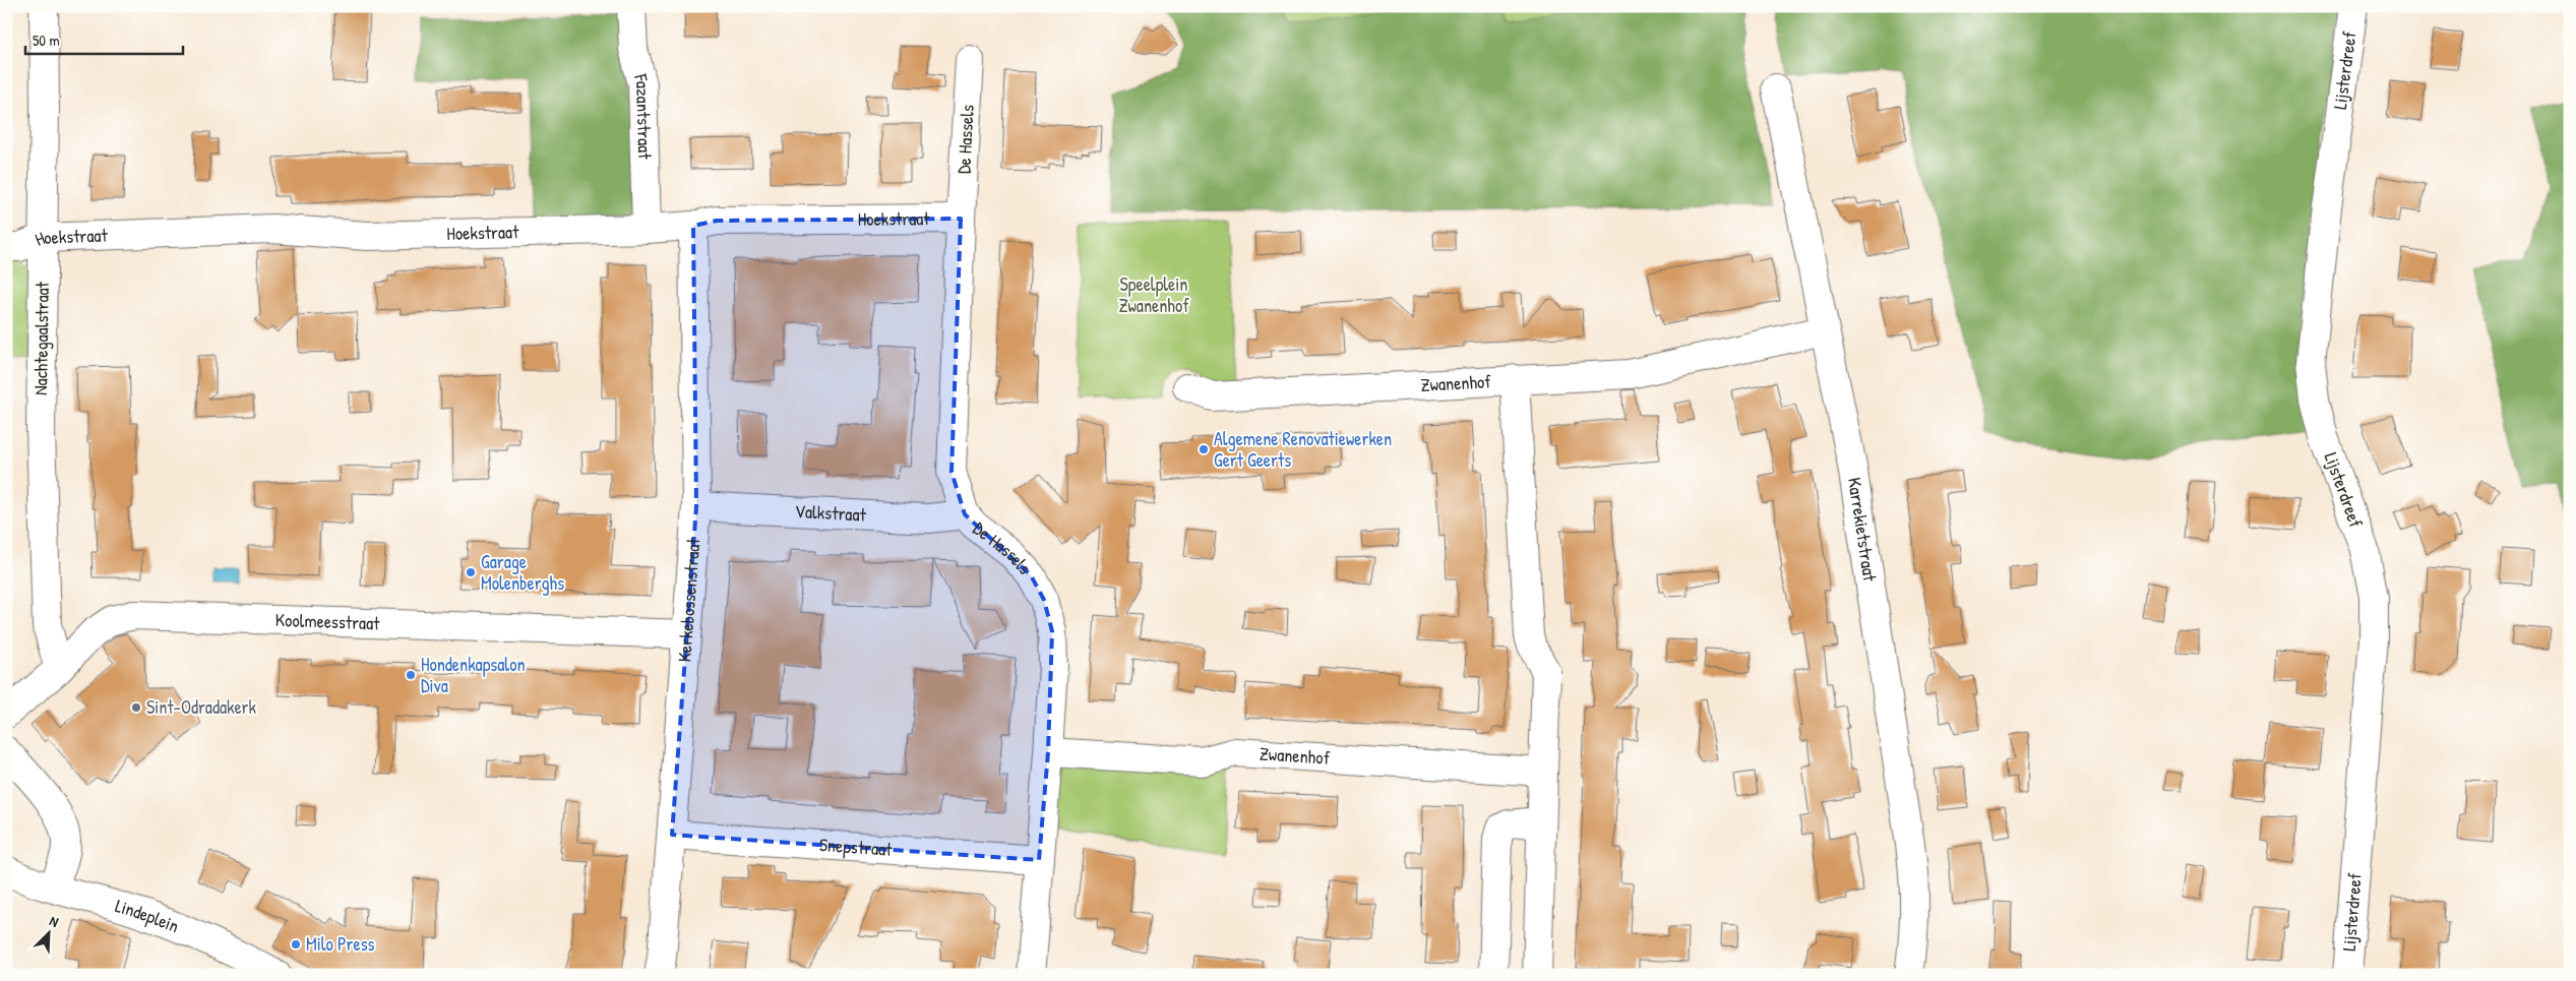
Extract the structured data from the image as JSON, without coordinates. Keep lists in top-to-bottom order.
{
  "streets": {
    "street": [
      "Lijsterdreef",
      "Fazantstraat",
      "De Hassels",
      "Hoekstraat",
      "Nachtegaalstraat",
      "Zwanenhof",
      "Valkstraat",
      "Karrekietstraat",
      "Kerkebossenstraat",
      "Koolmeesstraat",
      "Snepstraat",
      "Lindeplein"
    ]
  },
  "crossings": [
    ["Fazantstraat", "Hoekstraat"],
    ["De Hassels", "Hoekstraat"],
    ["De Hassels", "Zwanenhof"],
    ["De Hassels", "Valkstraat"],
    ["De Hassels", "Snepstraat"],
    ["Hoekstraat", "Nachtegaalstraat"],
    ["Hoekstraat", "Kerkebossenstraat"],
    ["Nachtegaalstraat", "Koolmeesstraat"],
    ["Zwanenhof", "Karrekietstraat"],
    ["Valkstraat", "Kerkebossenstraat"],
    ["Kerkebossenstraat", "Koolmeesstraat"],
    ["Kerkebossenstraat", "Snepstraat"]
  ],
  "parks": ["Speelplein Zwanenhof"],
  "places": [
    "Algemene Renovatiewerken Gert Geerts",
    "Garage Molenberghs",
    "Hondenkapsalon Diva",
    "Sint-Odradakerk",
    "Milo Press"
  ],
  "scale_bar": "50 m",
  "north": "top right"
}
